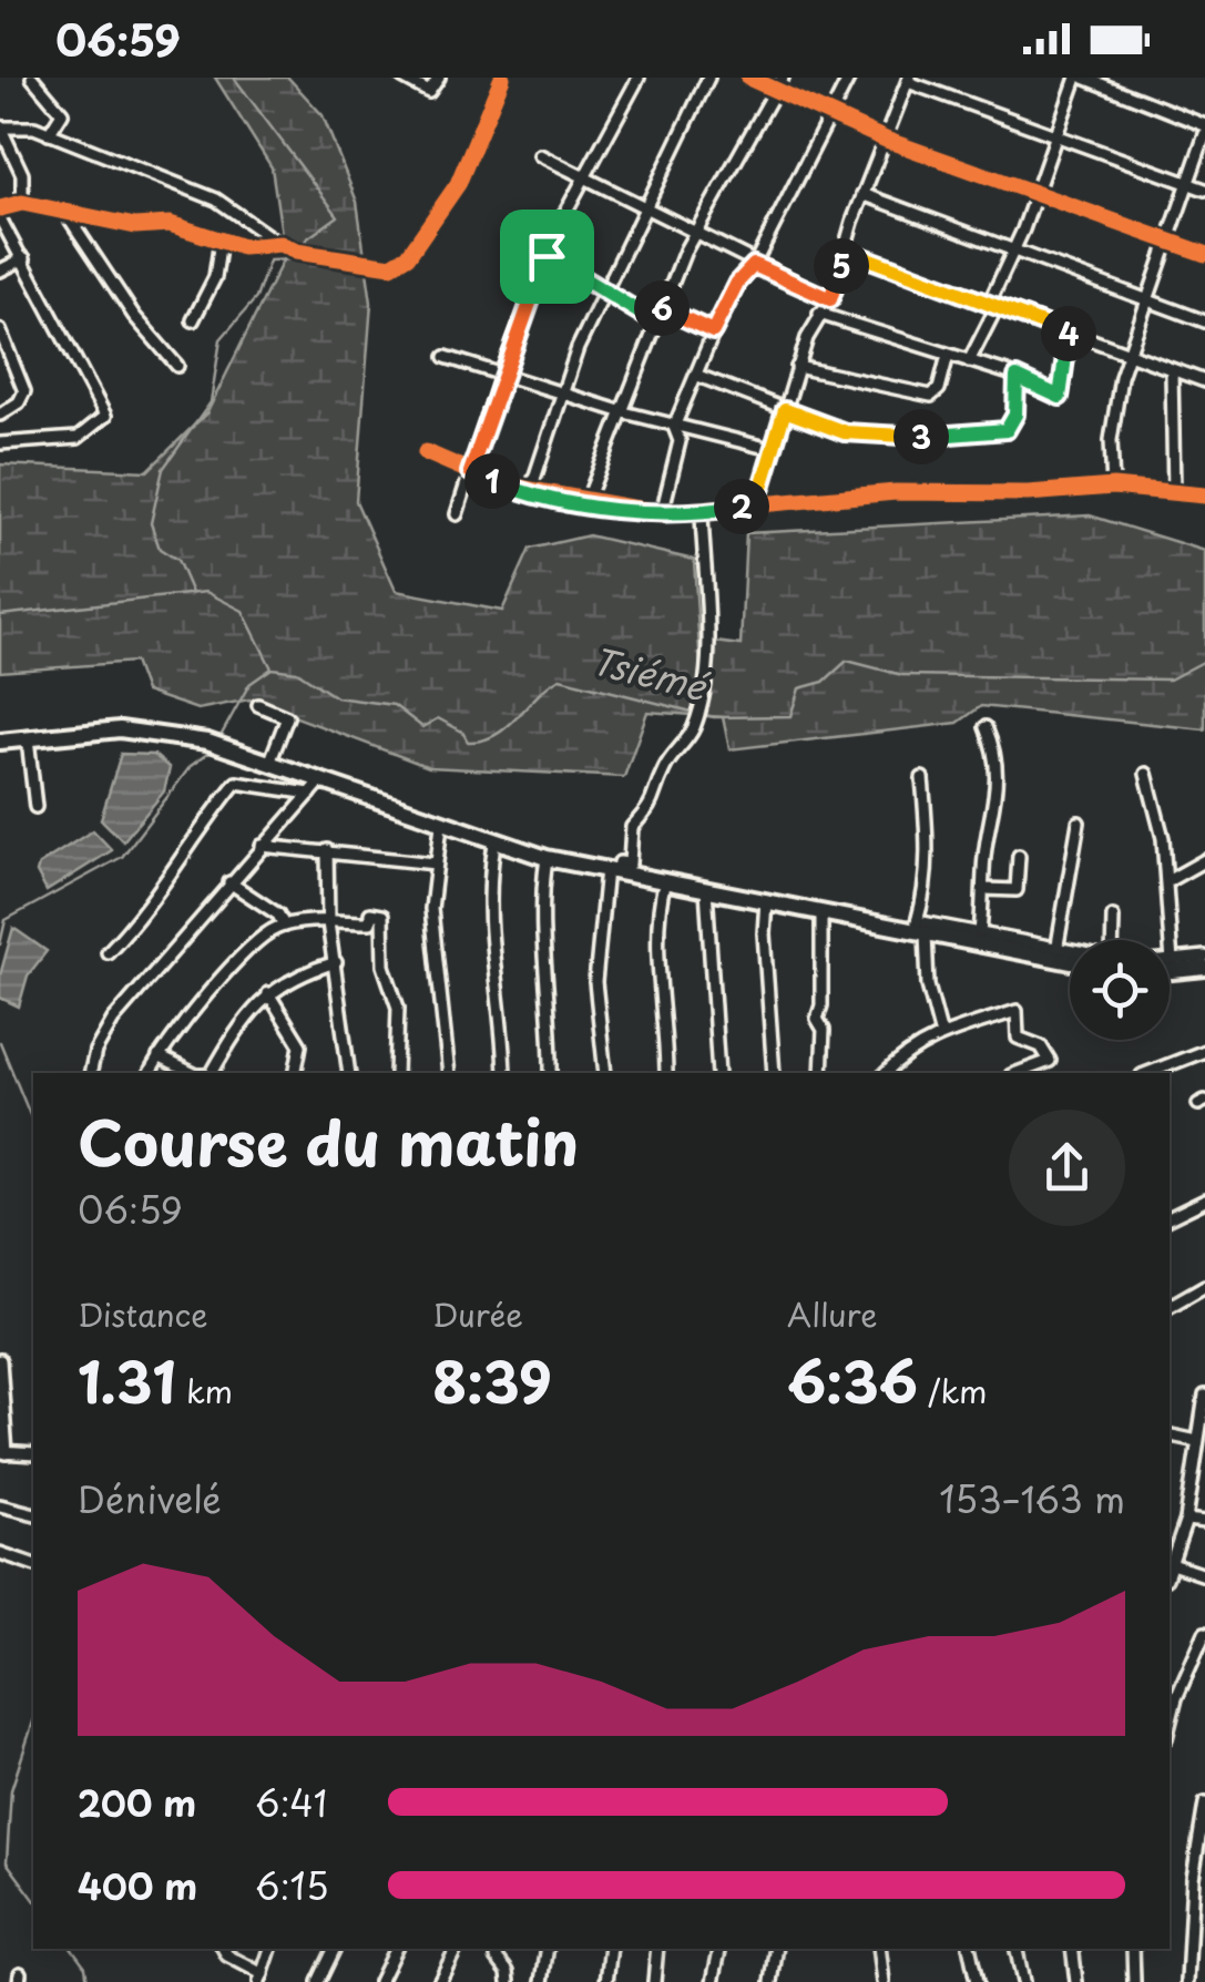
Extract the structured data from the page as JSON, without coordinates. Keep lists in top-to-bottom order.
{
  "water": ["Tsiémé"],
  "page": {
    "status": "06:59",
    "pins": [
      "5",
      "6",
      "4",
      "3",
      "1",
      "2"
    ],
    "heading": ["Course du matin", "06:59"],
    "stats": [
      ["Distance", "1.31 km"],
      ["Durée", "8:39"],
      ["Allure", "6:36 /km"]
    ],
    "chart": ["Dénivelé", "153–163 m"],
    "list": [
      {
        "name": "200 m",
        "note": "6:41"
      },
      {
        "name": "400 m",
        "note": "6:15"
      }
    ]
  }
}
